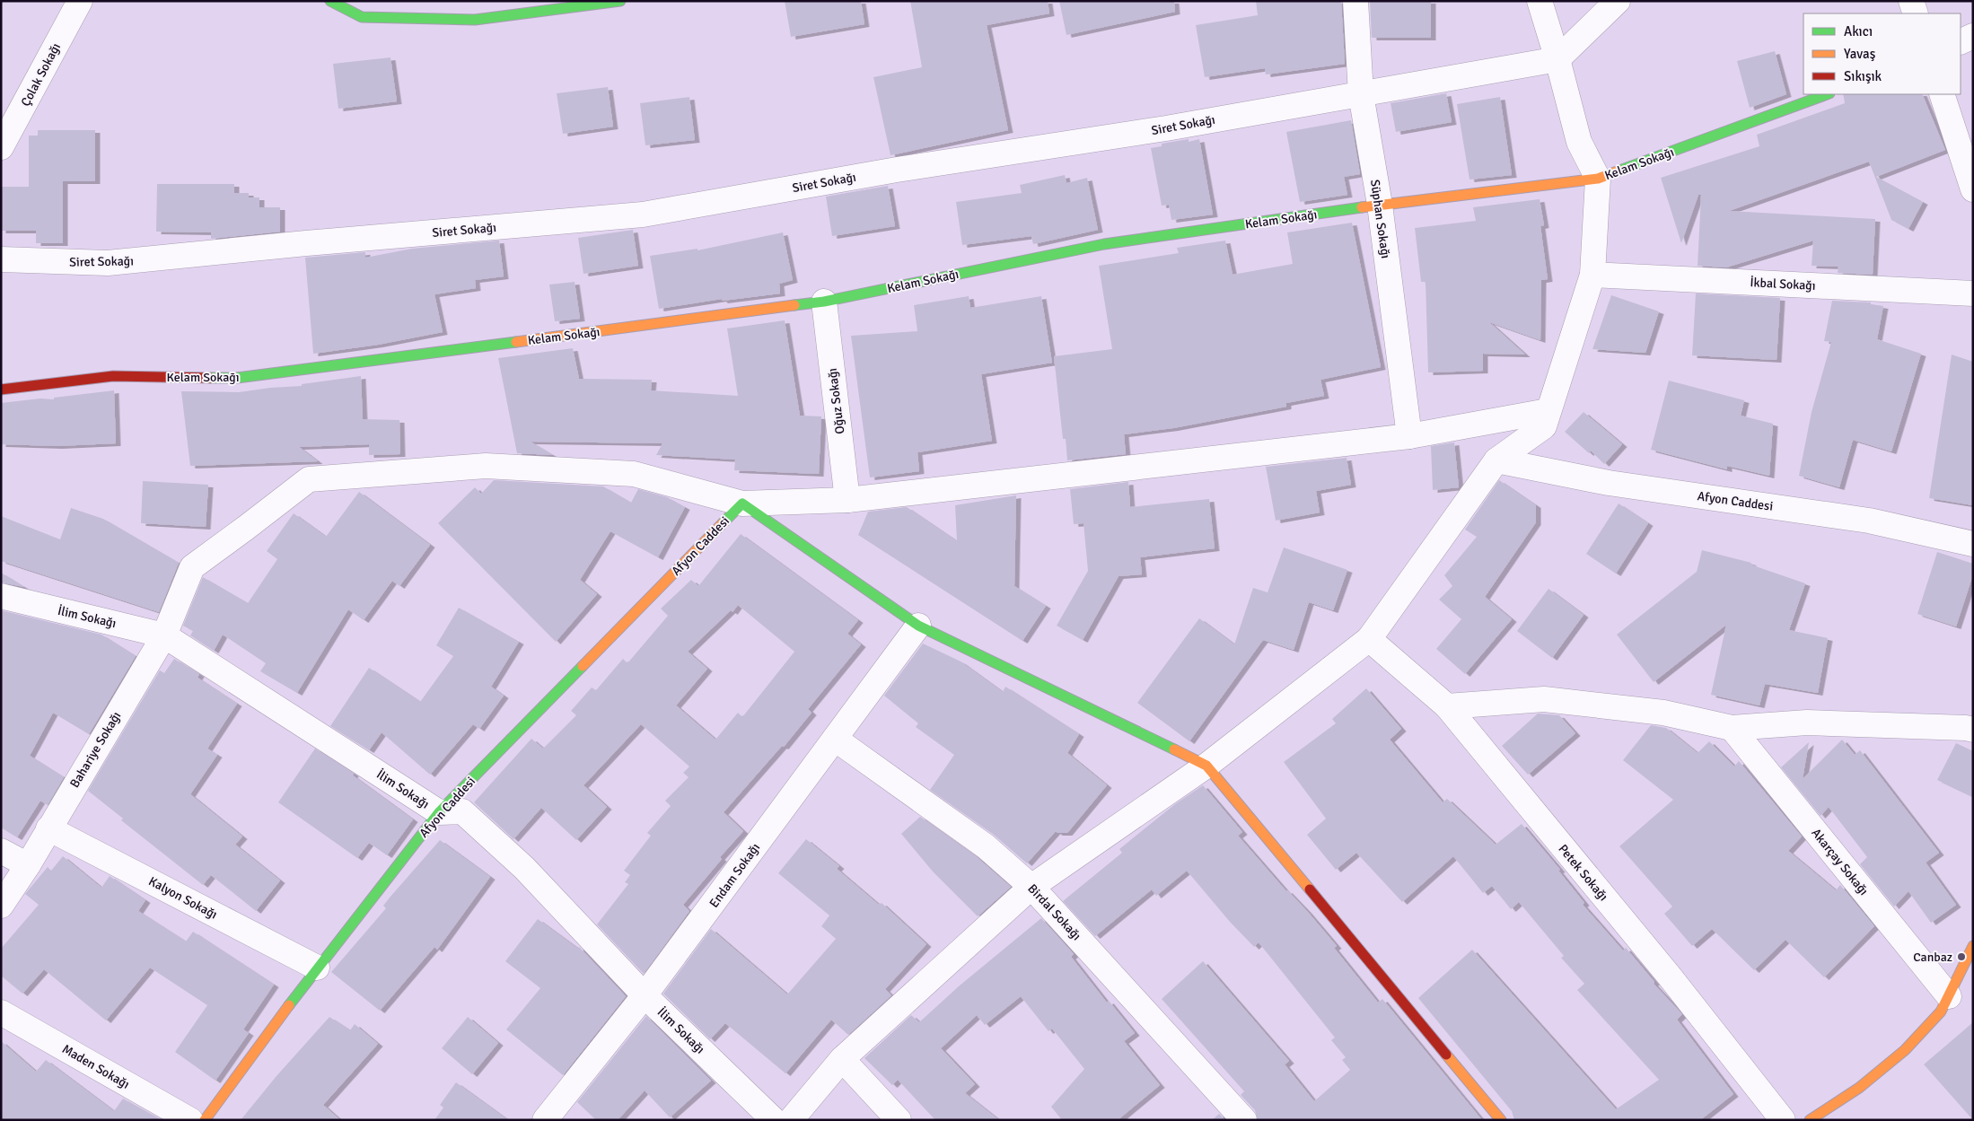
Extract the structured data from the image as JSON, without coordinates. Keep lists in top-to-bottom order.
{
  "streets": {
    "street": [
      "Çolak Sokağı",
      "Siret Sokağı",
      "Kelam Sokağı",
      "Süphan Sokağı",
      "İkbal Sokağı",
      "Oğuz Sokağı",
      "Afyon Caddesi",
      "İlim Sokağı",
      "Bahariye Sokağı",
      "Akarçay Sokağı",
      "Petek Sokağı",
      "Endam Sokağı",
      "Kalyon Sokağı",
      "Birdal Sokağı",
      "Maden Sokağı"
    ]
  },
  "crossings": [
    ["Siret Sokağı", "Süphan Sokağı"],
    ["Kelam Sokağı", "Süphan Sokağı"],
    ["Kelam Sokağı", "Oğuz Sokağı"],
    ["Süphan Sokağı", "Bahariye Sokağı"],
    ["Oğuz Sokağı", "Bahariye Sokağı"],
    ["Afyon Caddesi", "İlim Sokağı"],
    ["Afyon Caddesi", "Bahariye Sokağı"],
    ["Afyon Caddesi", "Kalyon Sokağı"],
    ["İlim Sokağı", "Bahariye Sokağı"],
    ["İlim Sokağı", "Endam Sokağı"],
    ["Bahariye Sokağı", "Kalyon Sokağı"],
    ["Endam Sokağı", "Birdal Sokağı"]
  ],
  "places": ["Canbaz"],
  "legend": ["Akıcı", "Yavaş", "Sıkışık"]
}
